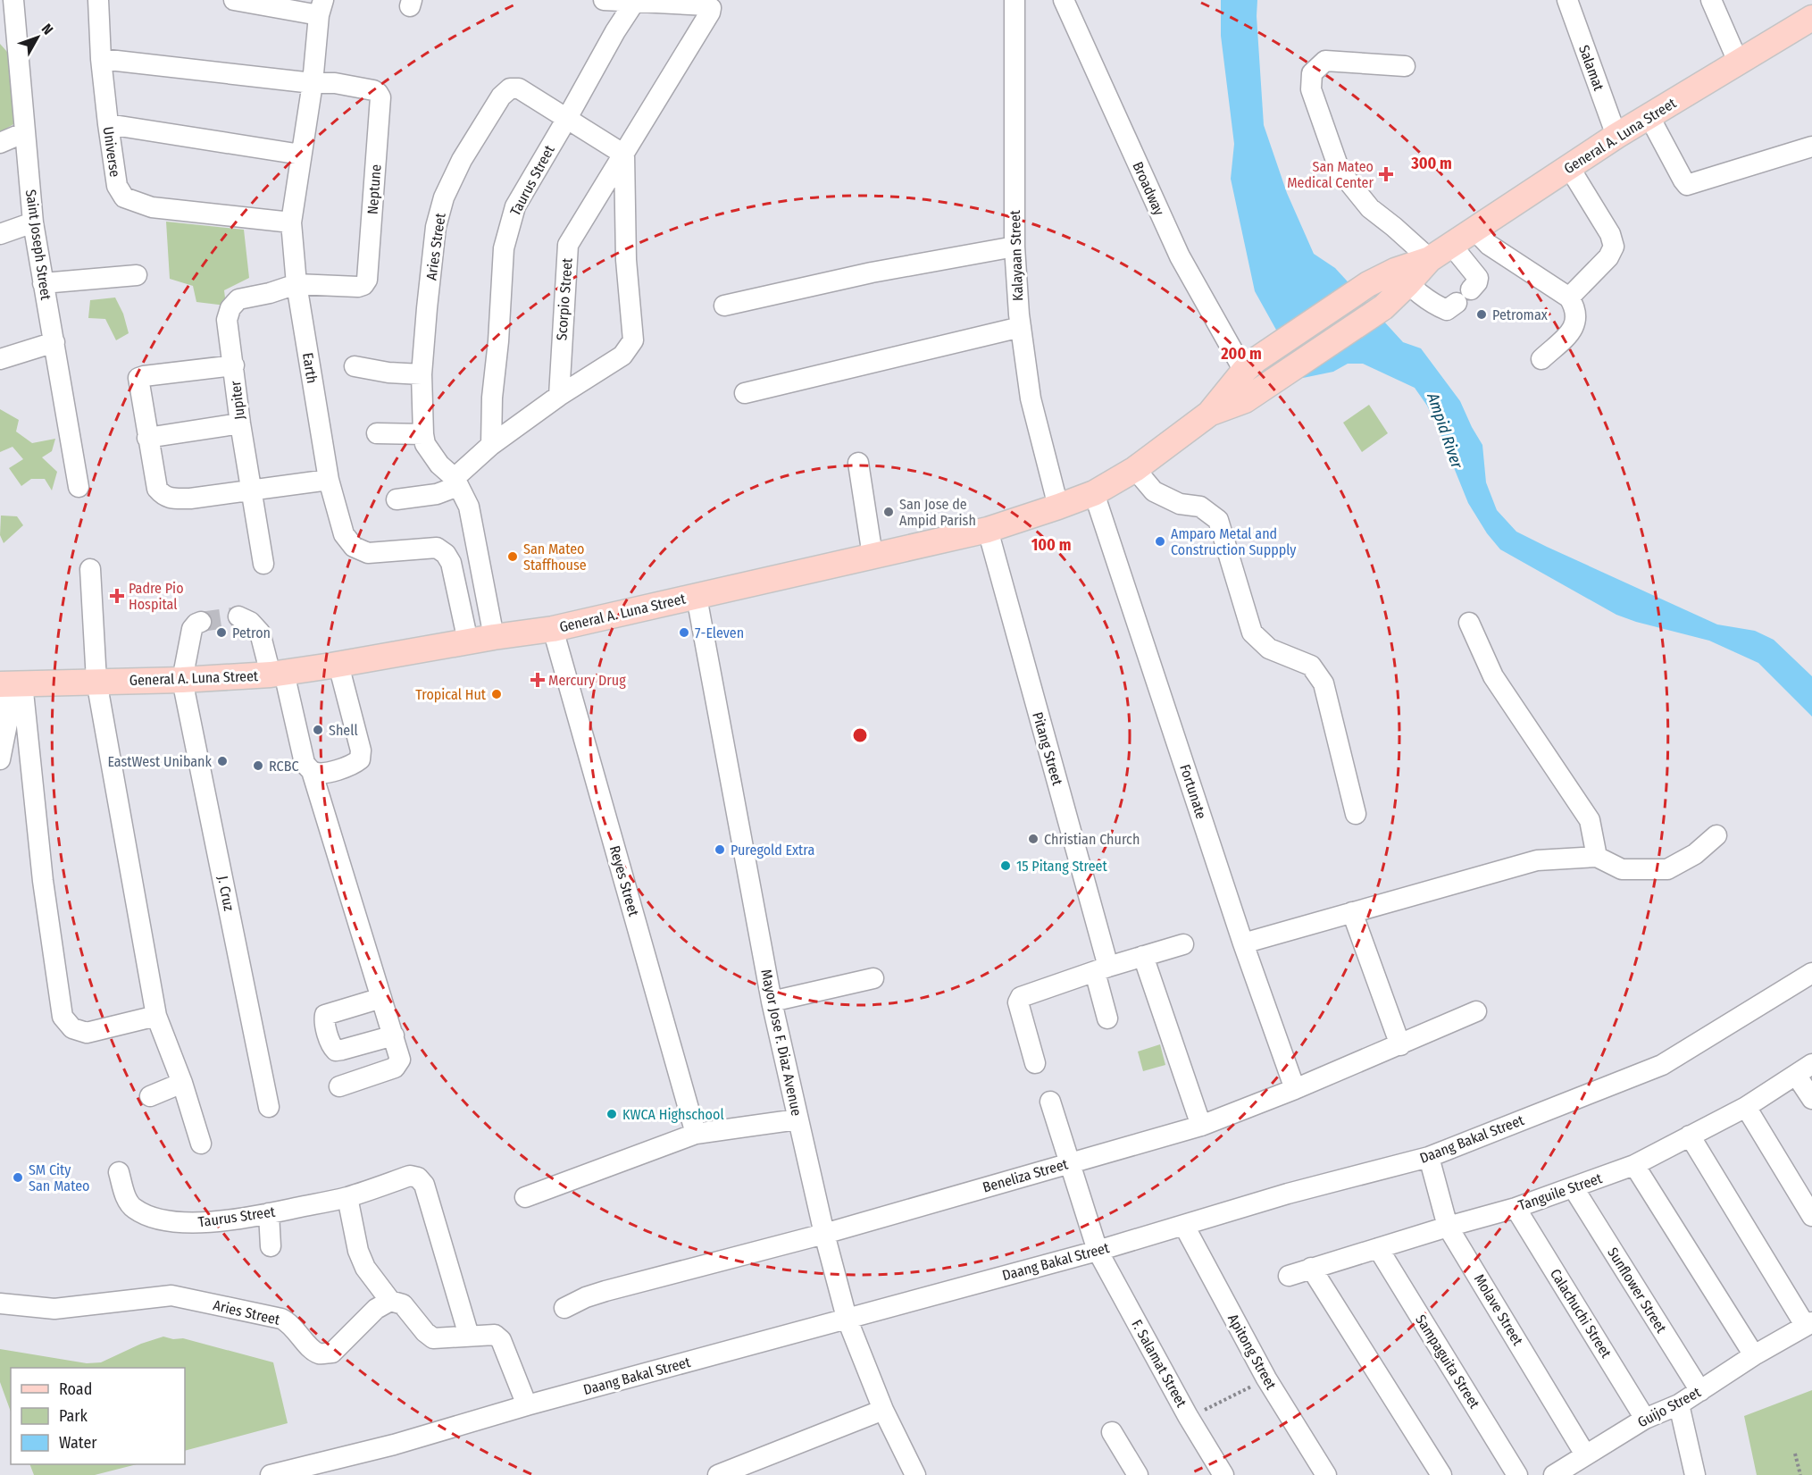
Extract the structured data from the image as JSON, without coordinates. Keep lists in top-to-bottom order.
{
  "streets": {
    "main road": ["General A. Luna Street"],
    "street": [
      "Salamat",
      "Universe",
      "Taurus Street",
      "Broadway",
      "Neptune",
      "Saint Joseph Street",
      "Aries Street",
      "Kalayaan Street",
      "Scorpio Street",
      "Earth",
      "Jupiter",
      "Pitang Street",
      "Fortunate",
      "Reyes Street",
      "J. Cruz",
      "Mayor Jose F. Diaz Avenue",
      "Daang Bakal Street",
      "Beneliza Street",
      "Tanguile Street",
      "Sunflower Street",
      "Molave Street",
      "Calachuchi Street",
      "Apitong Street",
      "Sampaguita Street",
      "F. Salamat Street",
      "Guijo Street"
    ]
  },
  "crossings": [
    ["Salamat", "General A. Luna Street"],
    ["General A. Luna Street", "Broadway"],
    ["General A. Luna Street", "Aries Street"],
    ["General A. Luna Street", "Kalayaan Street"],
    ["General A. Luna Street", "Earth"],
    ["General A. Luna Street", "Pitang Street"],
    ["General A. Luna Street", "Fortunate"],
    ["General A. Luna Street", "Reyes Street"],
    ["General A. Luna Street", "J. Cruz"],
    ["General A. Luna Street", "Mayor Jose F. Diaz Avenue"],
    ["Universe", "Earth"],
    ["Taurus Street", "Aries Street"],
    ["Taurus Street", "Scorpio Street"],
    ["Neptune", "Earth"],
    ["Neptune", "Jupiter"],
    ["Earth", "Jupiter"],
    ["Fortunate", "Beneliza Street"],
    ["Mayor Jose F. Diaz Avenue", "Daang Bakal Street"],
    ["Mayor Jose F. Diaz Avenue", "Beneliza Street"],
    ["Daang Bakal Street", "Molave Street"],
    ["Daang Bakal Street", "Apitong Street"],
    ["Daang Bakal Street", "F. Salamat Street"],
    ["Beneliza Street", "F. Salamat Street"],
    ["Tanguile Street", "Sunflower Street"],
    ["Tanguile Street", "Molave Street"],
    ["Tanguile Street", "Calachuchi Street"],
    ["Tanguile Street", "Sampaguita Street"],
    ["Sunflower Street", "Guijo Street"],
    ["Molave Street", "Guijo Street"],
    ["Calachuchi Street", "Guijo Street"]
  ],
  "water": ["Ampid River"],
  "places": {
    "health": ["San Mateo Medical Center", "Padre Pio Hospital", "Mercury Drug"],
    "other": [
      "Petromax",
      "San Jose de Ampid Parish",
      "Amparo Metal and Construction Suppply",
      "San Mateo Staffhouse",
      "Petron",
      "7-Eleven",
      "Tropical Hut",
      "Shell",
      "EastWest Unibank",
      "RCBC",
      "Christian Church",
      "Puregold Extra",
      "15 Pitang Street",
      "KWCA Highschool",
      "SM City San Mateo"
    ]
  },
  "legend": ["Road", "Park", "Water"],
  "north": "top right",
  "rings": ["300 m", "200 m", "100 m"]
}
